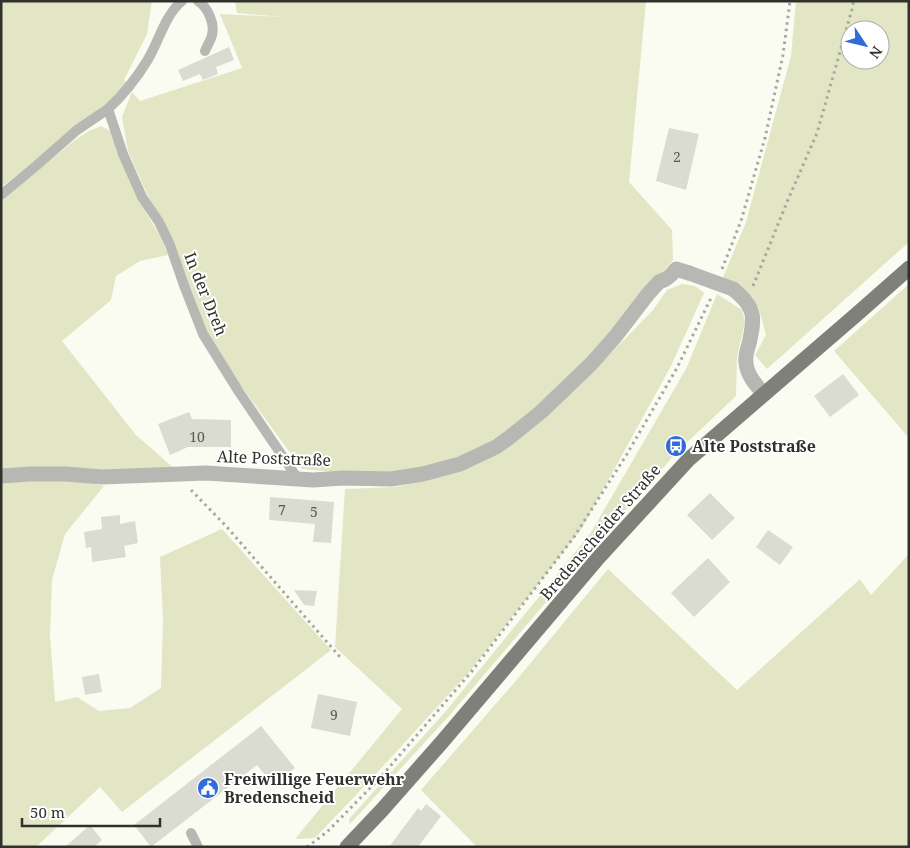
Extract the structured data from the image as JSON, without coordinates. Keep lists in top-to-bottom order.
{
  "streets": {
    "main road": ["Bredenscheider Straße"],
    "street": ["Alte Poststraße"],
    "lane": ["In der Dreh"]
  },
  "crossings": [
    ["In der Dreh", "Alte Poststraße"]
  ],
  "places": {
    "bus stop": ["Alte Poststraße"],
    "public building": ["Freiwillige Feuerwehr Bredenscheid"]
  },
  "house_numbers": [
    "2",
    "10",
    "7",
    "5",
    "9"
  ],
  "scale_bar": "50 m",
  "north": "bottom right"
}
